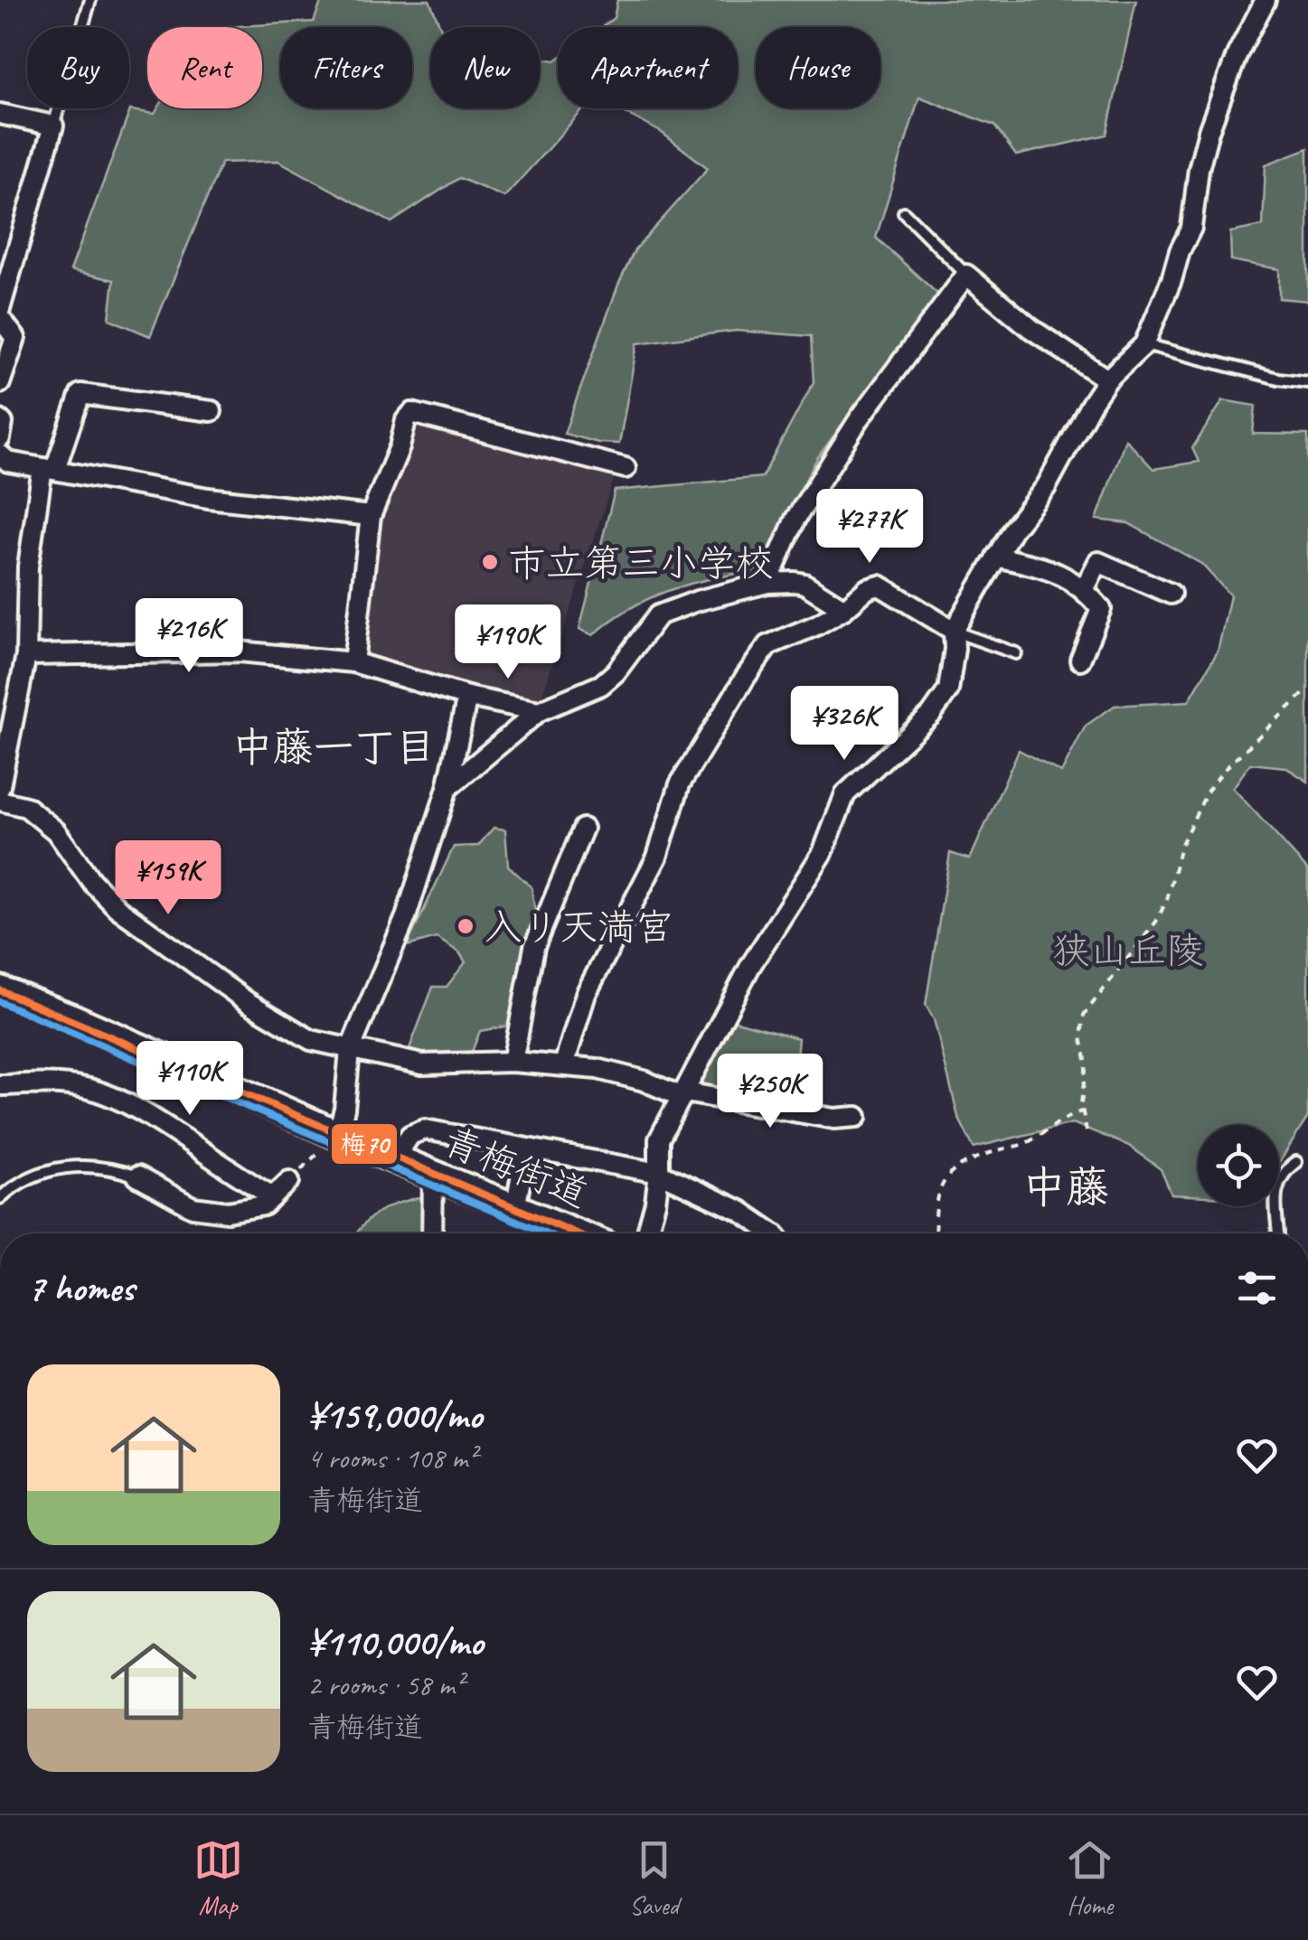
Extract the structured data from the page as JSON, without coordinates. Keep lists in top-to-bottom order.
{
  "streets": {
    "main road": ["青梅街道"]
  },
  "districts": ["中藤一丁目", "中藤"],
  "parks": ["狭山丘陵"],
  "places": ["市立第三小学校", "入リ天満宮"],
  "lines": ["transit line 梅70"],
  "page": {
    "chip": [
      "Buy",
      "Rent",
      "Filters",
      "New",
      "Apartment",
      "House"
    ],
    "price": [
      "¥277K",
      "¥216K",
      "¥190K",
      "¥326K",
      "¥159K",
      "¥110K",
      "¥250K"
    ],
    "heading": "7 homes",
    "list": [
      {
        "name": "¥159,000/mo",
        "note": "4 rooms · 108 m² · 青梅街道"
      },
      {
        "name": "¥110,000/mo",
        "note": "2 rooms · 58 m² · 青梅街道"
      }
    ],
    "tabs": ["Map", "Saved", "Home"]
  }
}
